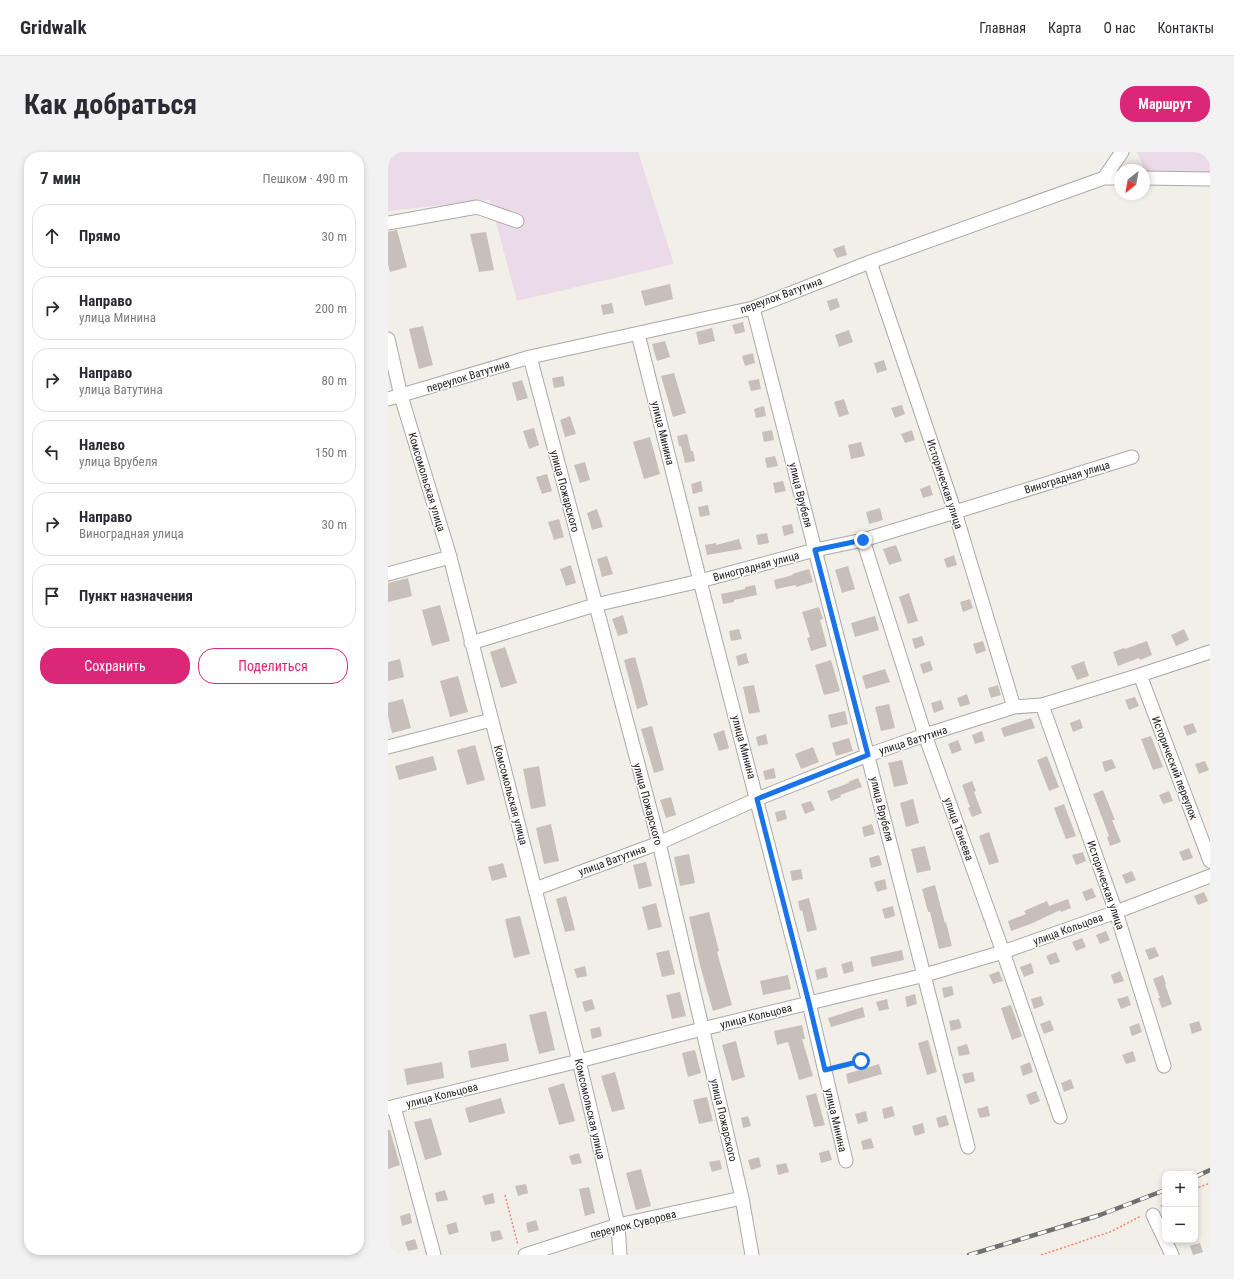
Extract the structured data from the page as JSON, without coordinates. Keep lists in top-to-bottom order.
{
  "streets": {
    "street": [
      "переулок Ватутина",
      "улица Минина",
      "Виноградная улица",
      "Комсомольская улица",
      "Историческая улица",
      "улица Пожарского",
      "улица Врубеля",
      "улица Ватутина",
      "Исторический переулок",
      "улица Танеева",
      "улица Кольцова",
      "переулок Суворова"
    ]
  },
  "crossings": [
    ["переулок Ватутина", "улица Минина"],
    ["переулок Ватутина", "Комсомольская улица"],
    ["переулок Ватутина", "Историческая улица"],
    ["переулок Ватутина", "улица Пожарского"],
    ["переулок Ватутина", "улица Врубеля"],
    ["улица Минина", "Виноградная улица"],
    ["улица Минина", "улица Ватутина"],
    ["улица Минина", "улица Кольцова"],
    ["Виноградная улица", "Комсомольская улица"],
    ["Виноградная улица", "Историческая улица"],
    ["Виноградная улица", "улица Пожарского"],
    ["Виноградная улица", "улица Врубеля"],
    ["Виноградная улица", "улица Танеева"],
    ["Комсомольская улица", "улица Ватутина"],
    ["Комсомольская улица", "улица Кольцова"],
    ["Комсомольская улица", "переулок Суворова"],
    ["Историческая улица", "улица Ватутина"],
    ["Историческая улица", "улица Кольцова"],
    ["улица Пожарского", "улица Ватутина"],
    ["улица Пожарского", "улица Кольцова"],
    ["улица Пожарского", "переулок Суворова"],
    ["улица Врубеля", "улица Ватутина"],
    ["улица Врубеля", "улица Кольцова"],
    ["улица Ватутина", "Исторический переулок"],
    ["улица Ватутина", "улица Танеева"],
    ["улица Танеева", "улица Кольцова"]
  ],
  "north": "bottom left",
  "page": {
    "header": "Gridwalk",
    "nav": [
      "Главная",
      "Карта",
      "О нас",
      "Контакты"
    ],
    "buttons": [
      "Маршрут",
      ["Сохранить", "Поделиться"]
    ],
    "title": "Как добраться",
    "heading": ["7 мин", "Пешком · 490 m"],
    "list": [
      ["Прямо", "30 m"],
      ["Направо", "улица Минина", "200 m"],
      ["Направо", "улица Ватутина", "80 m"],
      ["Налево", "улица Врубеля", "150 m"],
      ["Направо", "Виноградная улица", "30 m"],
      "Пункт назначения"
    ],
    "map_buttons": ["+", "−"]
  }
}
